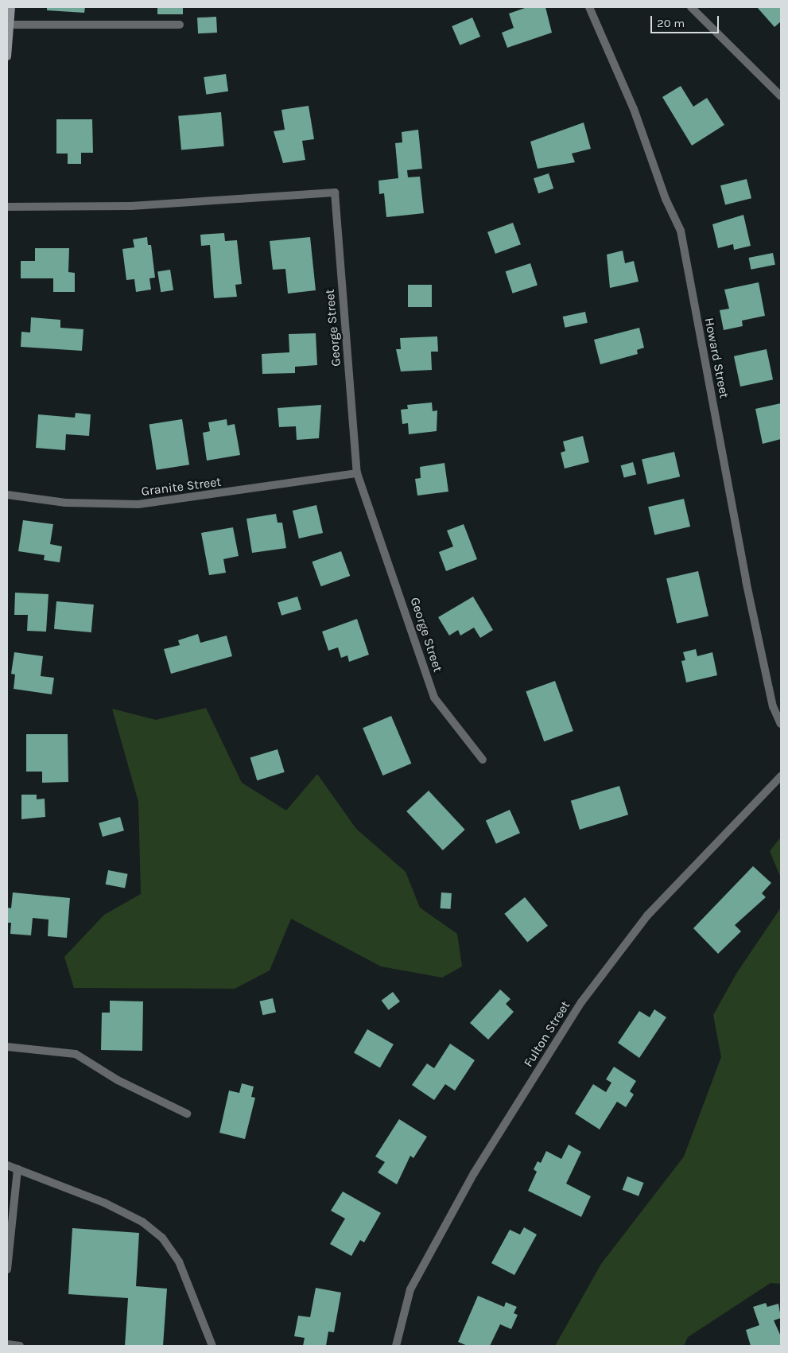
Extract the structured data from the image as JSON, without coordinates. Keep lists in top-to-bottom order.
{
  "streets": {
    "street": [
      "George Street",
      "Howard Street",
      "Granite Street",
      "Fulton Street"
    ]
  },
  "crossings": [
    ["George Street", "Granite Street"]
  ],
  "scale_bar": "20 m"
}
